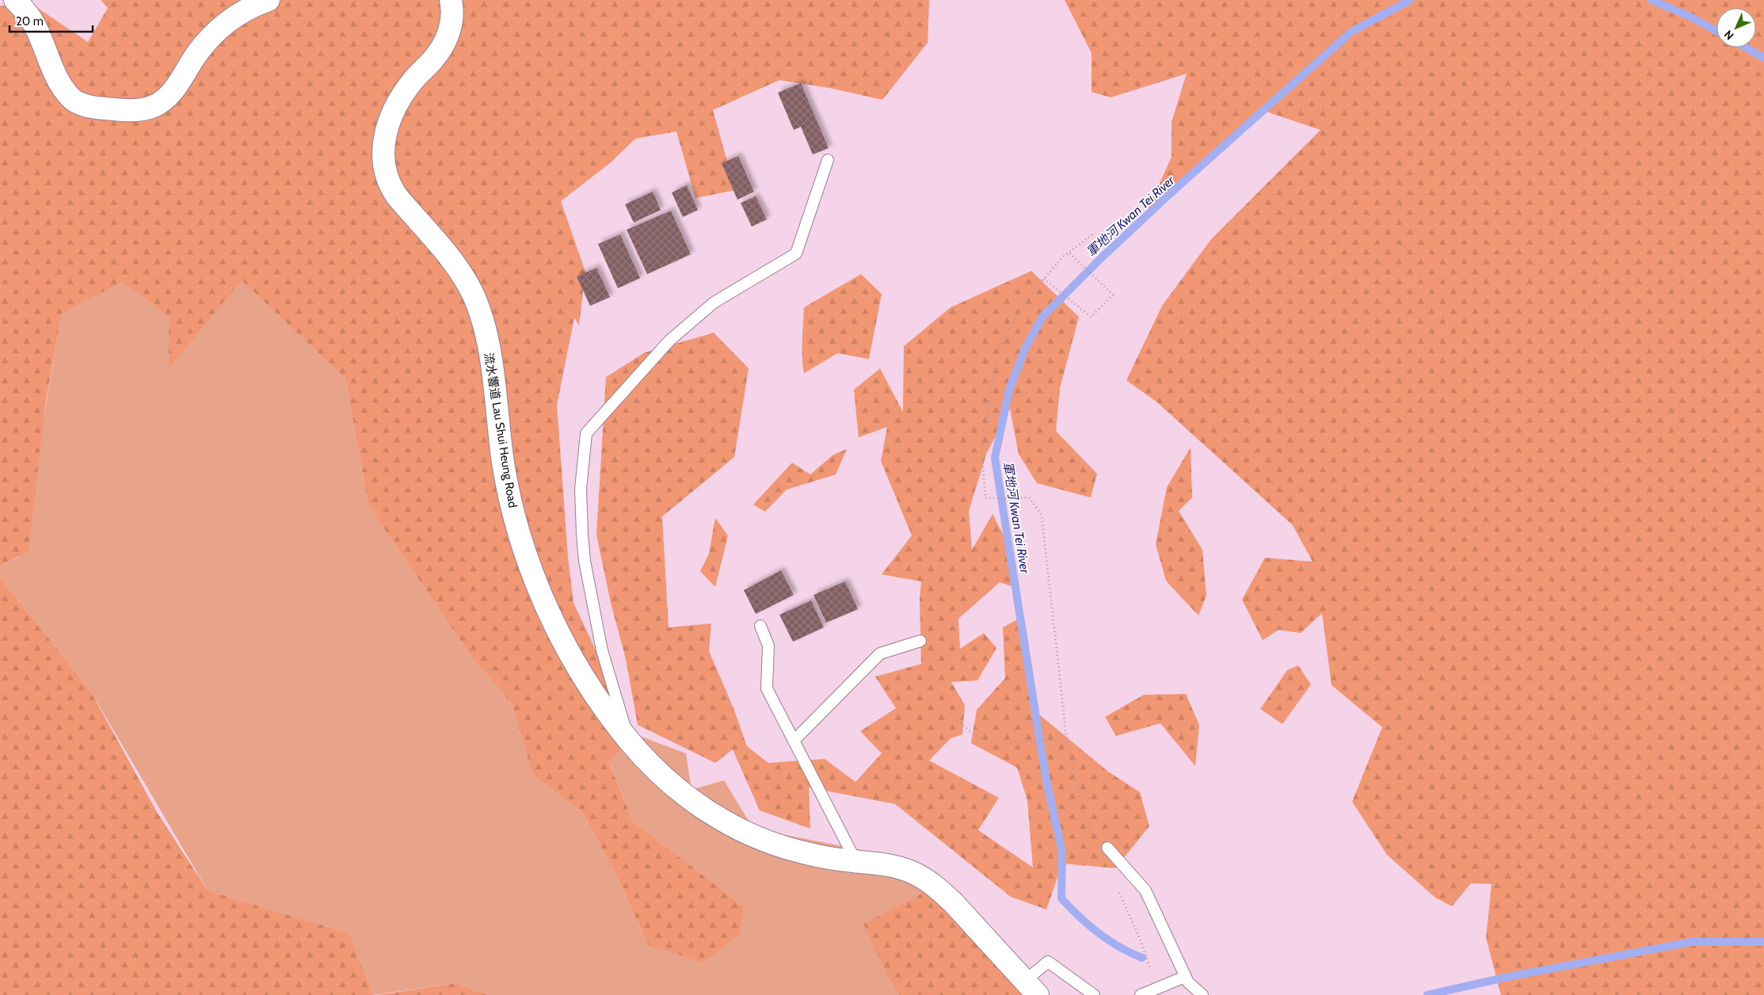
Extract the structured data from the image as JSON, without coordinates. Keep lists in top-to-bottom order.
{
  "streets": {
    "street": ["流水響道 Lau Shui Heung Road"]
  },
  "water": ["軍地河 Kwan Tei River"],
  "scale_bar": "20 m",
  "north": "bottom left"
}
